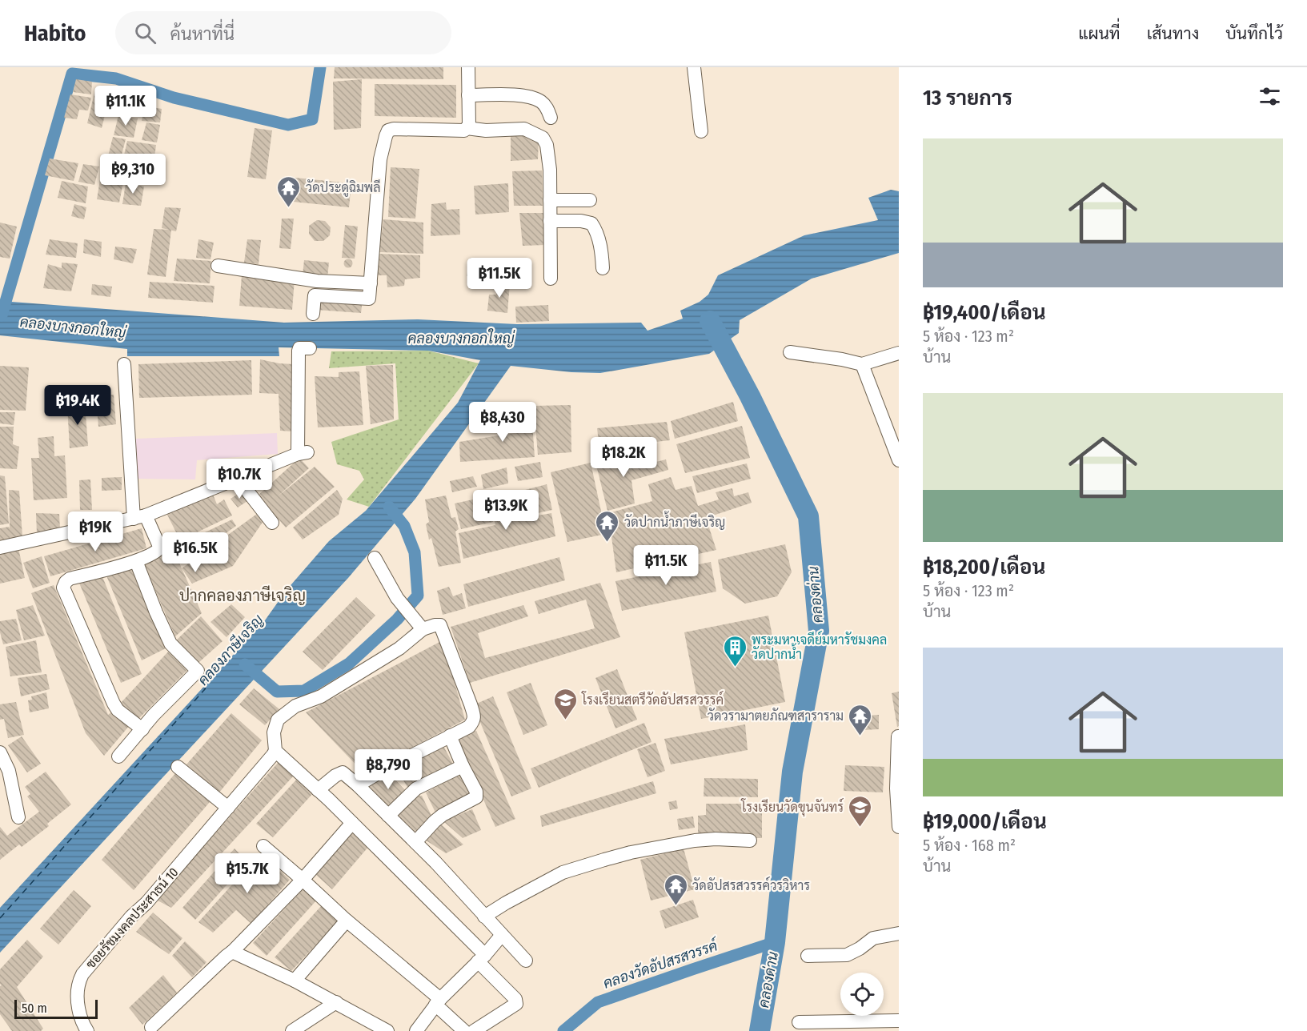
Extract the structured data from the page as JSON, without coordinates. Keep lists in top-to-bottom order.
{
  "streets": {
    "street": ["ซอยรัชมงคลประสาธน์ 10"]
  },
  "districts": ["ปากคลองภาษีเจริญ"],
  "water": [
    "คลองบางกอกใหญ่",
    "คลองด่าน",
    "คลองภาษีเจริญ",
    "คลองวัดอัปสรสวรรค์"
  ],
  "places": {
    "temple": [
      "วัดประดู่ฉิมพลี",
      "วัดปากน้ำภาษีเจริญ",
      "วัดวรามาตยภัณฑสาราราม",
      "วัดอัปสรสวรรค์วรวิหาร"
    ],
    "building": ["พระมหาเจดีย์มหารัชมงคล วัดปากน้ำ"],
    "school or university": ["โรงเรียนสตรีวัดอัปสรสวรรค์", "โรงเรียนวัดขุนจันทร์"]
  },
  "scale_bar": "50 m",
  "page": {
    "header": "Habito",
    "search": "ค้นหาที่นี่",
    "nav": ["แผนที่", "เส้นทาง", "บันทึกไว้"],
    "heading": "13 รายการ",
    "price": [
      "฿11.1K",
      "฿9,310",
      "฿11.5K",
      "฿19.4K",
      "฿8,430",
      "฿18.2K",
      "฿10.7K",
      "฿13.9K",
      "฿19K",
      "฿16.5K",
      "฿11.5K",
      "฿8,790",
      "฿15.7K"
    ],
    "list": [
      {
        "name": "฿19,400/เดือน",
        "note": "5 ห้อง · 123 m² · บ้าน"
      },
      {
        "name": "฿18,200/เดือน",
        "note": "5 ห้อง · 123 m² · บ้าน"
      },
      {
        "name": "฿19,000/เดือน",
        "note": "5 ห้อง · 168 m² · บ้าน"
      }
    ],
    "scale": "50 m"
  }
}
